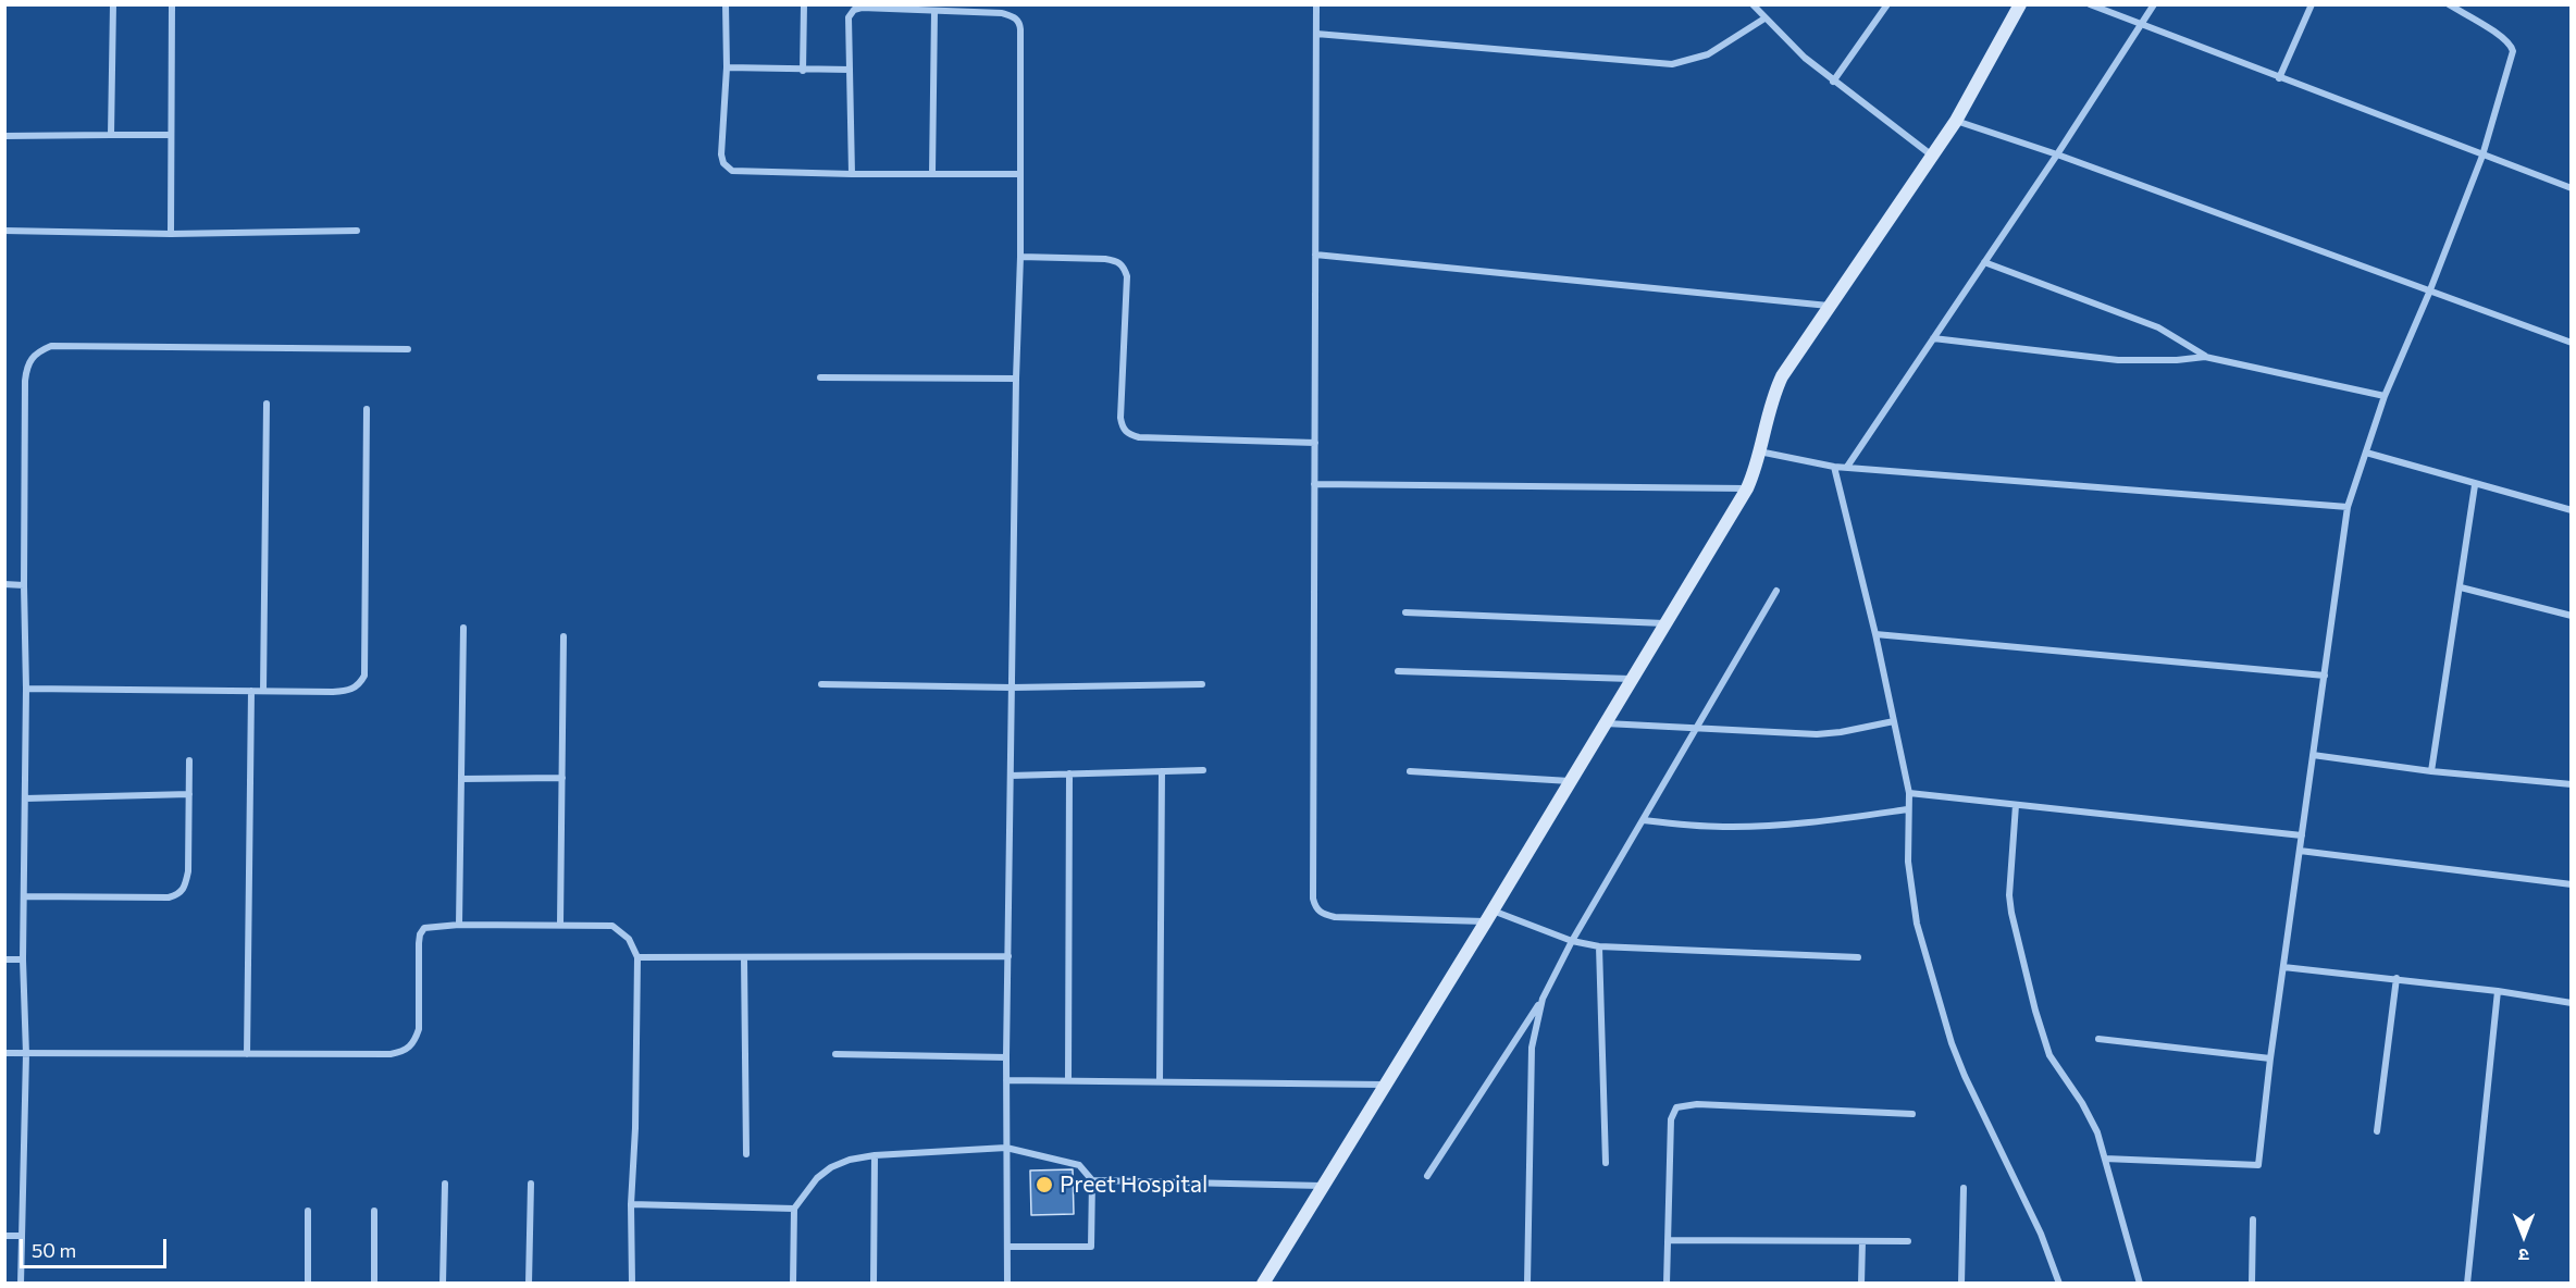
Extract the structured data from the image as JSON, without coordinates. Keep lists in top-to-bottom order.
{
  "places": ["Preet Hospital"],
  "scale_bar": "50 m",
  "north": "bottom"
}
